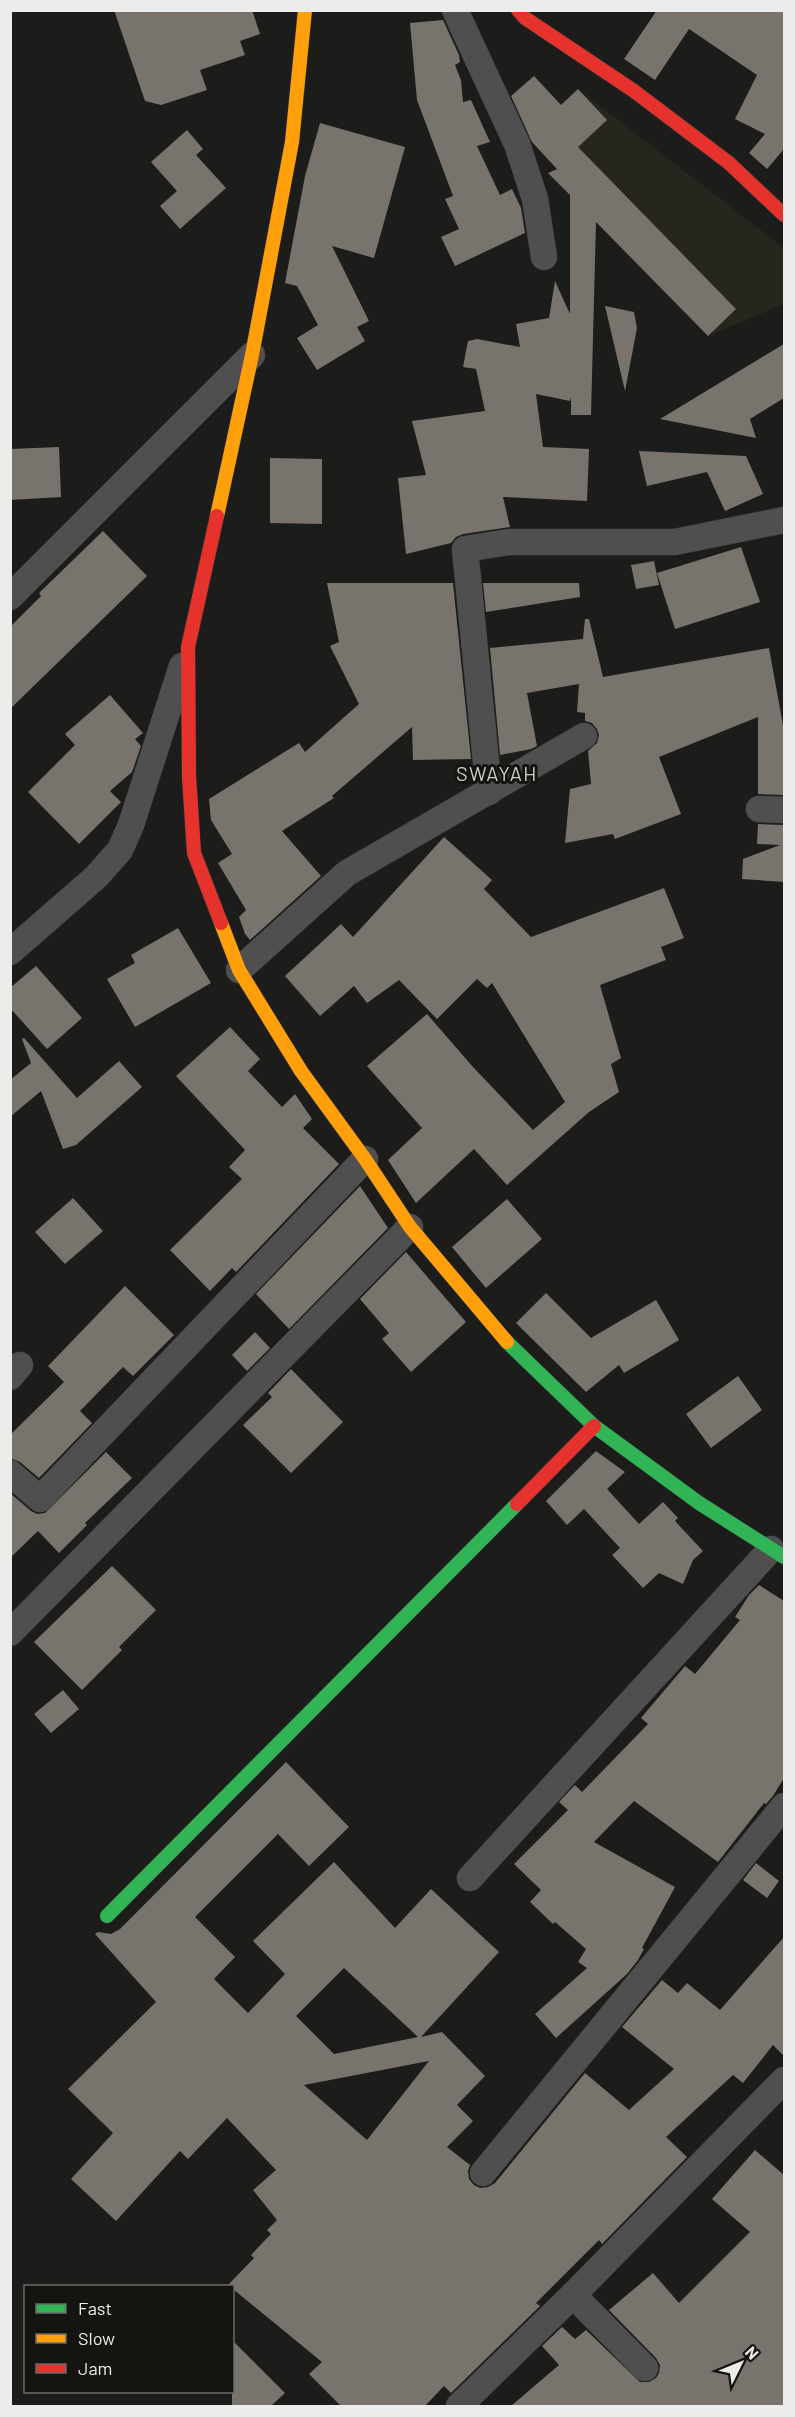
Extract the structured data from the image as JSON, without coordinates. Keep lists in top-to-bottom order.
{
  "districts": ["SWAYAH"],
  "legend": ["Fast", "Slow", "Jam"],
  "north": "top right"
}
